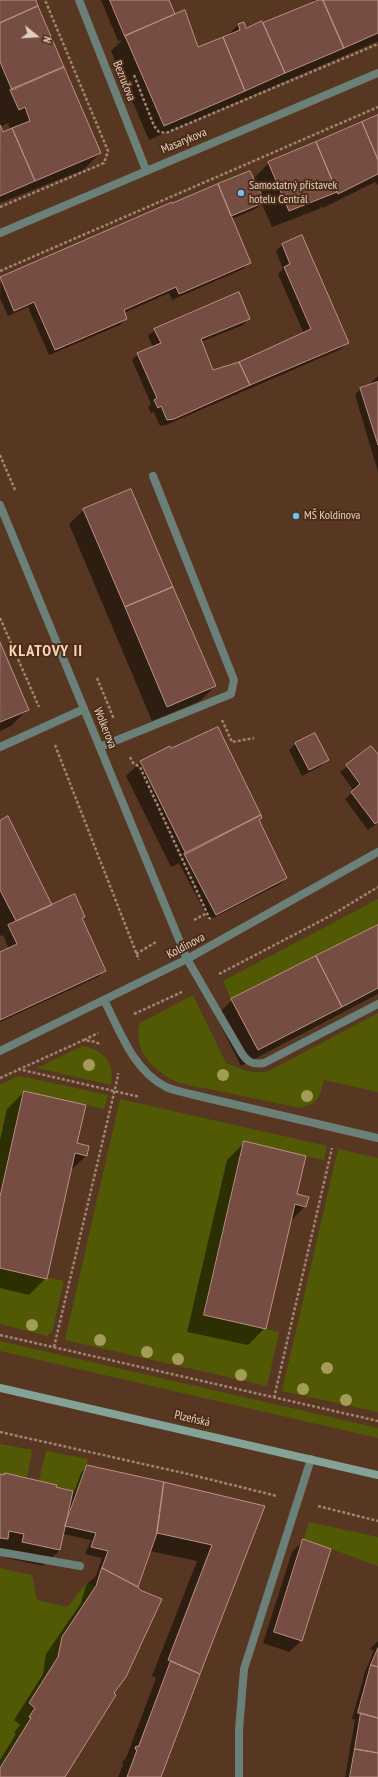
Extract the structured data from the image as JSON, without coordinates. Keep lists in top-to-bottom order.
{
  "streets": {
    "main road": ["Plzeňská"],
    "street": [
      "Bezručova",
      "Masarykova",
      "Wolkerova",
      "Koldinova"
    ]
  },
  "crossings": [
    ["Bezručova", "Masarykova"],
    ["Wolkerova", "Koldinova"]
  ],
  "districts": ["KLATOVY II"],
  "places": ["Samostatný přístavek hotelu Centrál", "MŠ Koldinova"],
  "north": "right"
}
